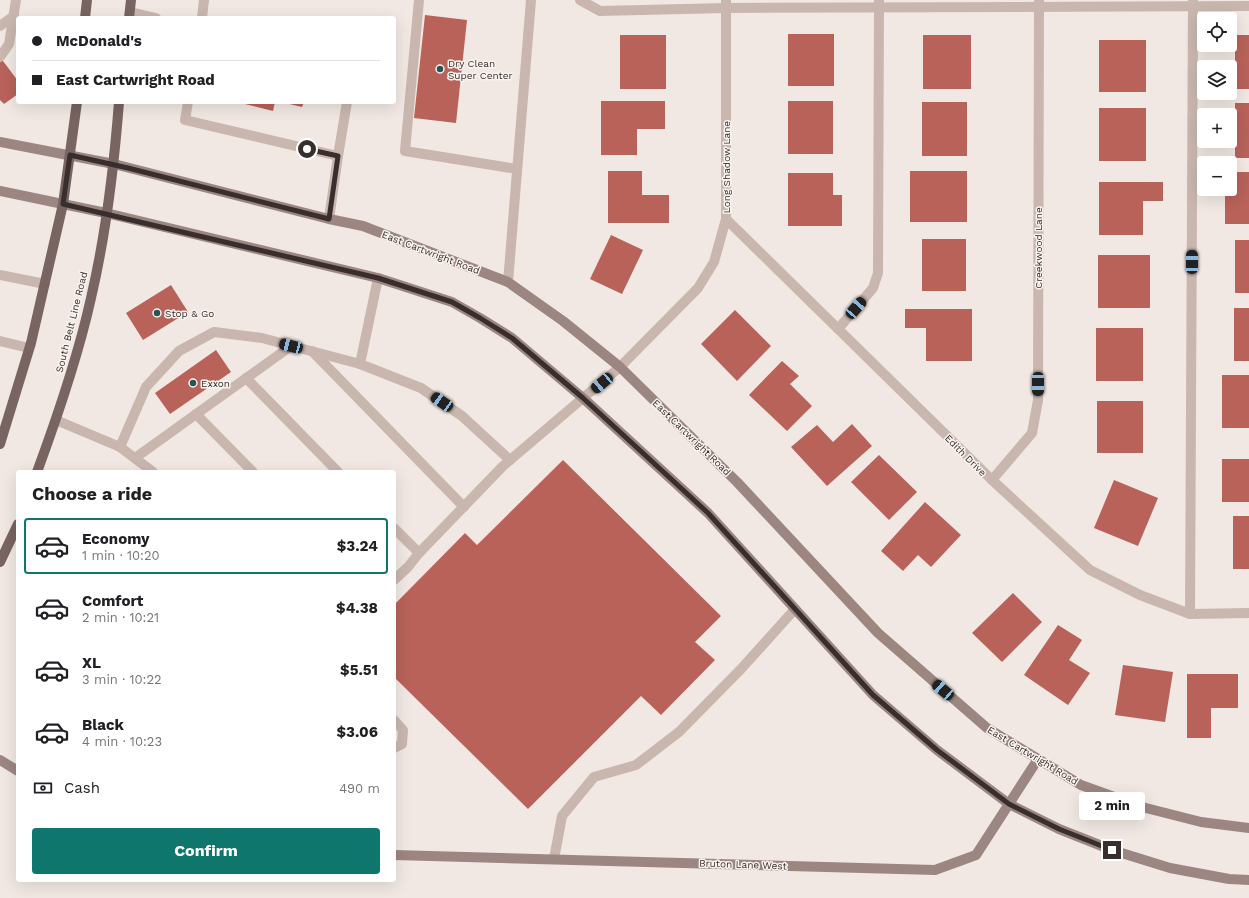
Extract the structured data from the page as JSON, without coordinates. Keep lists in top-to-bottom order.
{
  "streets": {
    "main road": ["East Cartwright Road", "South Belt Line Road", "Bruton Lane West"],
    "street": ["Long Shadow Lane", "Creekwood Lane", "Edith Drive"]
  },
  "crossings": [
    ["Long Shadow Lane", "East Cartwright Road"],
    ["Long Shadow Lane", "Edith Drive"],
    ["Creekwood Lane", "Edith Drive"],
    ["East Cartwright Road", "South Belt Line Road"],
    ["East Cartwright Road", "Bruton Lane West"]
  ],
  "places": ["Dry Clean Super Center", "Stop & Go", "Exxon"],
  "page": {
    "map_buttons": ["+", "−"],
    "banner": ["McDonald's", "East Cartwright Road"],
    "heading": "Choose a ride",
    "list": [
      {
        "name": "Economy",
        "note": "1 min · 10:20",
        "value": "$3.24"
      },
      {
        "name": "Comfort",
        "note": "2 min · 10:21",
        "value": "$4.38"
      },
      {
        "name": "XL",
        "note": "3 min · 10:22",
        "value": "$5.51"
      },
      {
        "name": "Black",
        "note": "4 min · 10:23",
        "value": "$3.06"
      }
    ],
    "pay": ["Cash", "490 m"],
    "bubble": "2 min",
    "buttons": "Confirm"
  }
}
